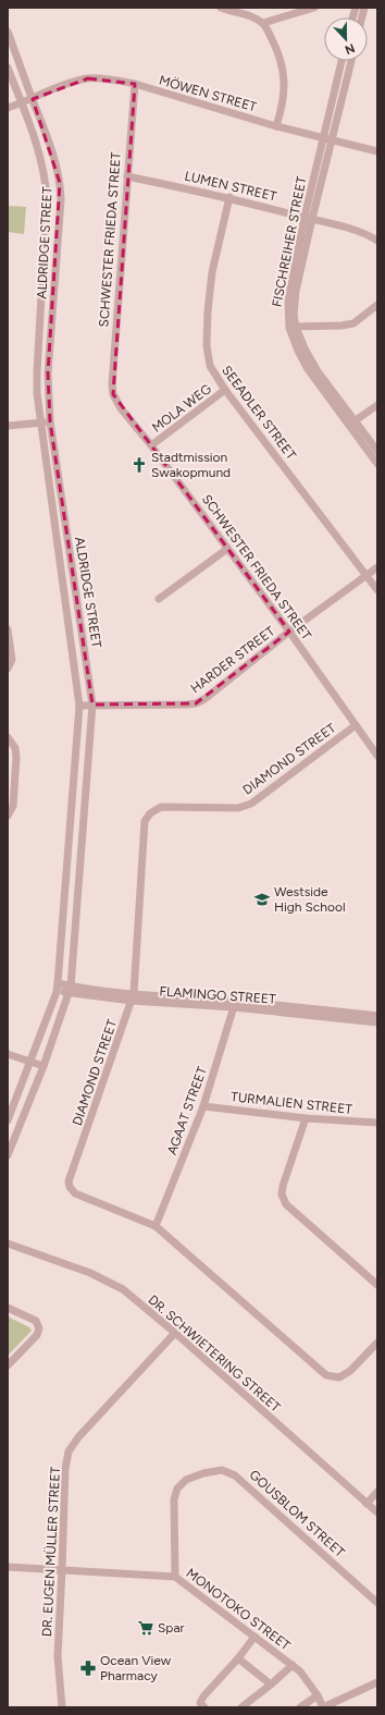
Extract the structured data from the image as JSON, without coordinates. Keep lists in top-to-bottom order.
{
  "streets": {
    "street": [
      "MÖWEN STREET",
      "LUMEN STREET",
      "SCHWESTER FRIEDA STREET",
      "FISCHREIHER STREET",
      "ALDRIDGE STREET",
      "MOLA WEG",
      "SEEADLER STREET",
      "HARDER STREET",
      "DIAMOND STREET",
      "FLAMINGO STREET",
      "TURMALIEN STREET",
      "AGAAT STREET",
      "DR. SCHWIETERING STREET",
      "GOUSBLOM STREET",
      "DR. EUGEN MÜLLER STREET",
      "MONOTOKO STREET"
    ]
  },
  "crossings": [
    ["MÖWEN STREET", "SCHWESTER FRIEDA STREET"],
    ["MÖWEN STREET", "FISCHREIHER STREET"],
    ["MÖWEN STREET", "ALDRIDGE STREET"],
    ["LUMEN STREET", "SCHWESTER FRIEDA STREET"],
    ["LUMEN STREET", "FISCHREIHER STREET"],
    ["LUMEN STREET", "SEEADLER STREET"],
    ["SCHWESTER FRIEDA STREET", "MOLA WEG"],
    ["SCHWESTER FRIEDA STREET", "HARDER STREET"],
    ["SCHWESTER FRIEDA STREET", "DIAMOND STREET"],
    ["ALDRIDGE STREET", "HARDER STREET"],
    ["ALDRIDGE STREET", "FLAMINGO STREET"],
    ["MOLA WEG", "SEEADLER STREET"],
    ["SEEADLER STREET", "HARDER STREET"],
    ["DIAMOND STREET", "FLAMINGO STREET"],
    ["DIAMOND STREET", "AGAAT STREET"],
    ["FLAMINGO STREET", "AGAAT STREET"],
    ["TURMALIEN STREET", "AGAAT STREET"],
    ["DR. SCHWIETERING STREET", "DR. EUGEN MÜLLER STREET"],
    ["GOUSBLOM STREET", "MONOTOKO STREET"],
    ["DR. EUGEN MÜLLER STREET", "MONOTOKO STREET"]
  ],
  "places": {
    "church": ["Stadtmission Swakopmund"],
    "school or university": ["Westside High School"],
    "supermarket": ["Spar"],
    "pharmacy": ["Ocean View Pharmacy"]
  },
  "north": "bottom"
}
